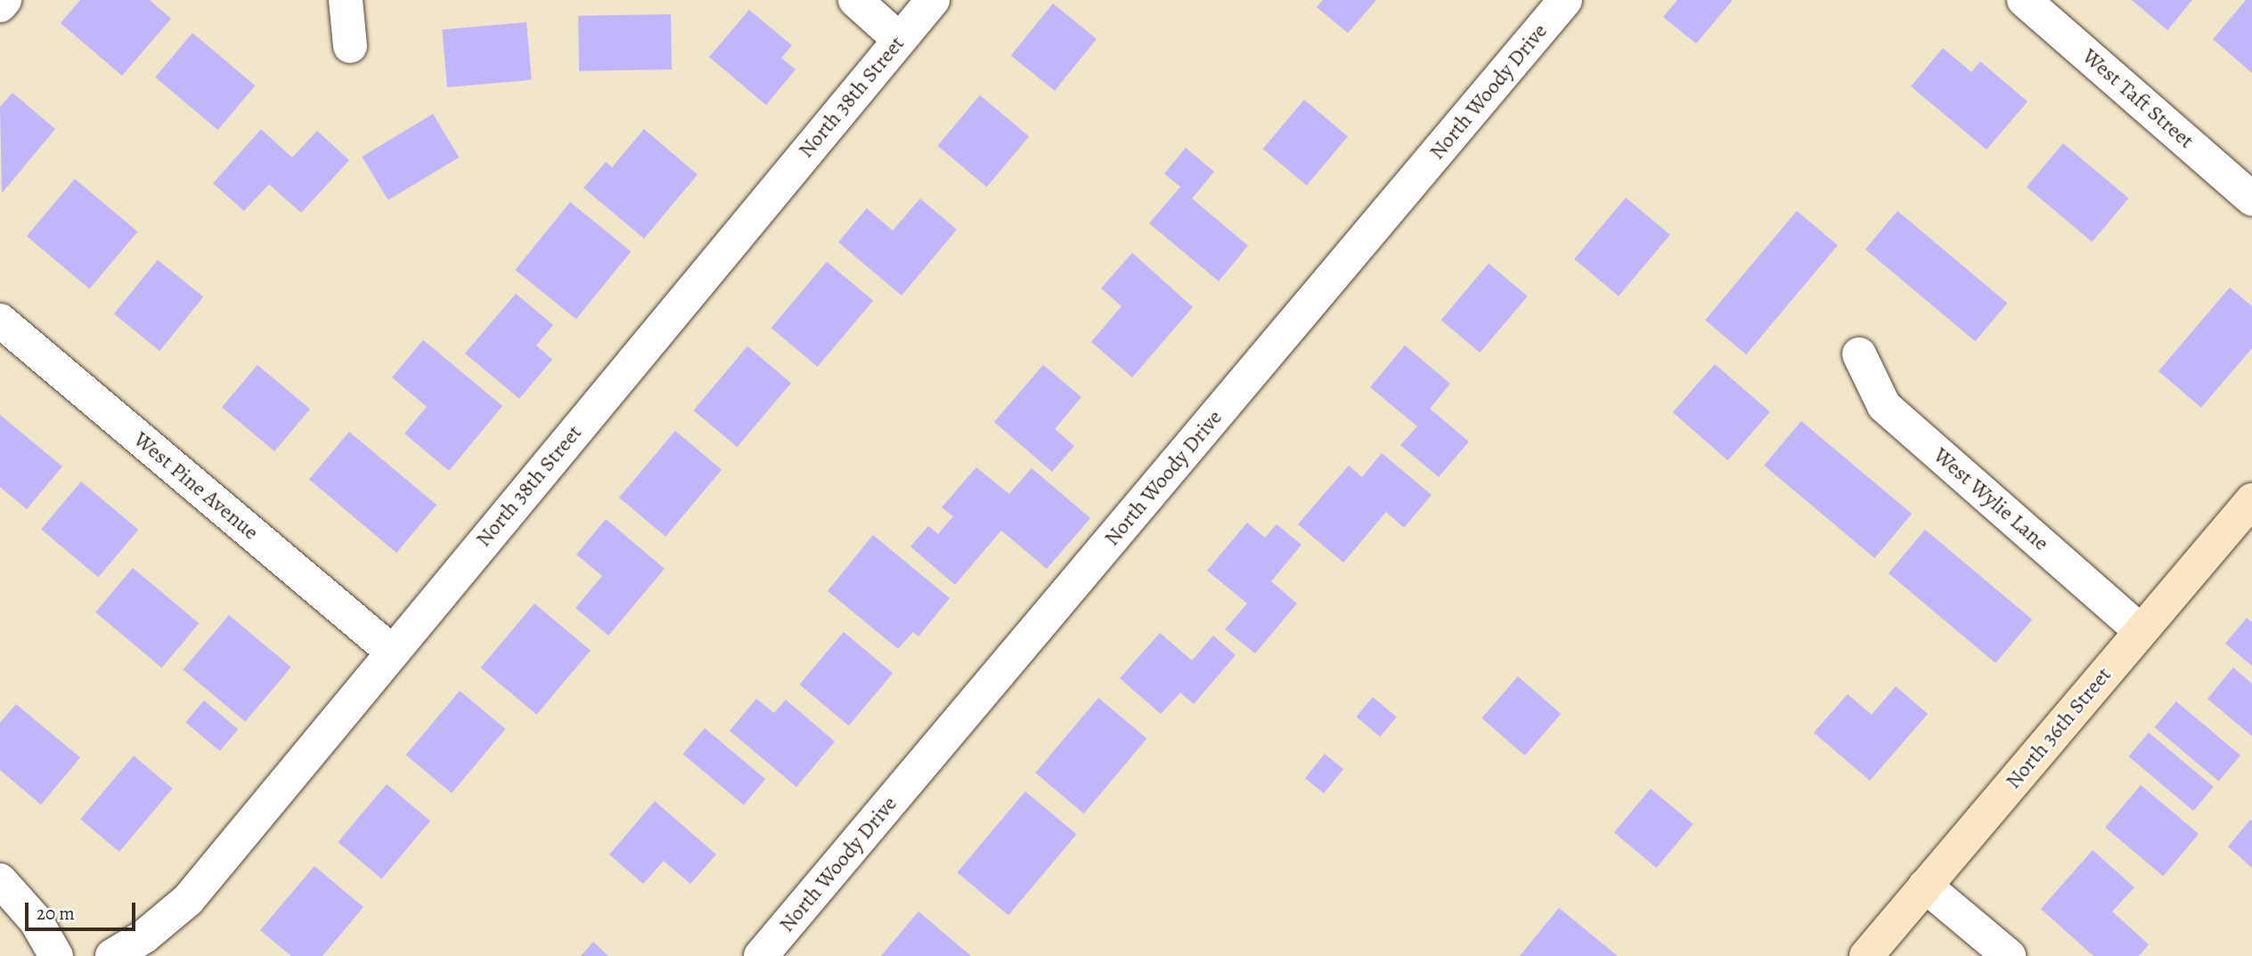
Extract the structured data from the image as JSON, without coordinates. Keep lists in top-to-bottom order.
{
  "streets": {
    "street": [
      "North Woody Drive",
      "North 38th Street",
      "West Taft Street",
      "West Pine Avenue",
      "West Wylie Lane",
      "North 36th Street"
    ]
  },
  "crossings": [
    ["North 38th Street", "West Pine Avenue"],
    ["West Wylie Lane", "North 36th Street"]
  ],
  "scale_bar": "20 m"
}
